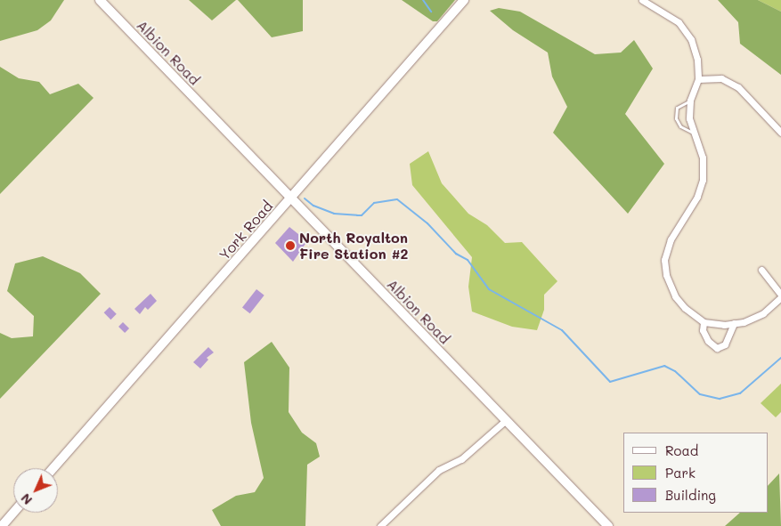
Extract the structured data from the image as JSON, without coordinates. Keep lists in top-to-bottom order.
{
  "streets": {
    "street": ["Albion Road", "York Road"]
  },
  "crossings": [
    ["Albion Road", "York Road"]
  ],
  "places": ["North Royalton Fire Station #2"],
  "legend": ["Road", "Park", "Building"],
  "north": "bottom left"
}
